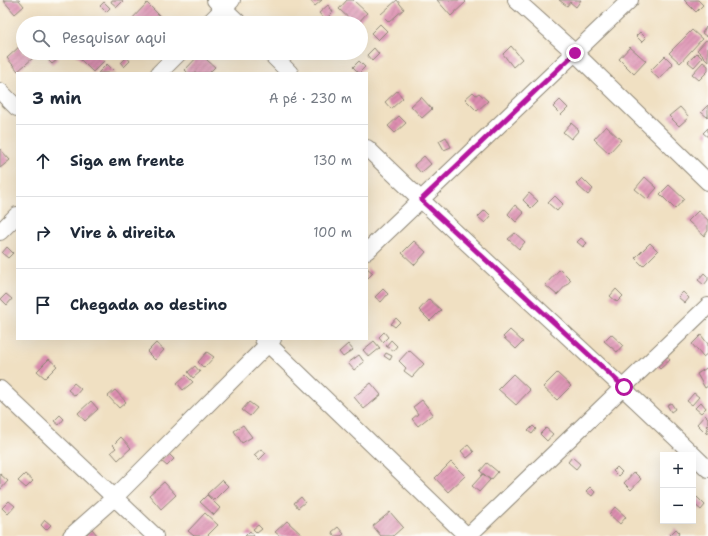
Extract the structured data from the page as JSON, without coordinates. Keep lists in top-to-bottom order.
{
  "page": {
    "search": "Pesquisar aqui",
    "heading": ["3 min", "A pé · 230 m"],
    "list": [
      ["Siga em frente", "130 m"],
      ["Vire à direita", "100 m"],
      "Chegada ao destino"
    ],
    "map_buttons": ["+", "−"]
  }
}
